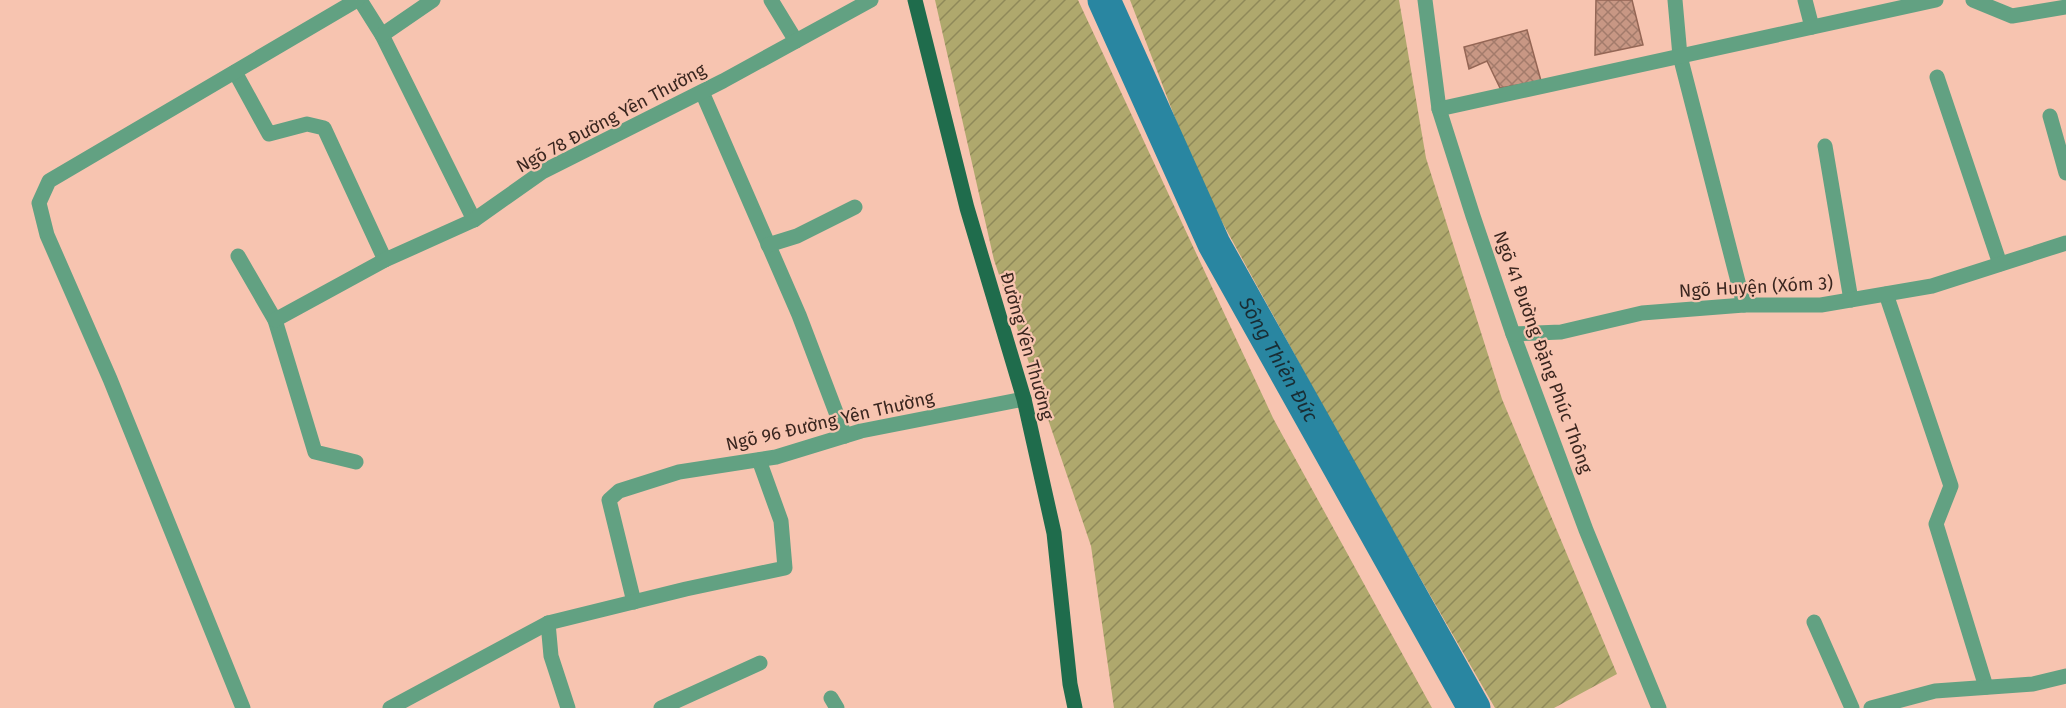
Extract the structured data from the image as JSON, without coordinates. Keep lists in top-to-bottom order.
{
  "streets": {
    "main road": ["Đường Yên Thường"],
    "street": [
      "Ngõ 78 Đường Yên Thường",
      "Ngõ Huyện (Xóm 3)",
      "Ngõ 41 Đường Đặng Phúc Thông",
      "Ngõ 96 Đường Yên Thường"
    ]
  },
  "crossings": [
    ["Ngõ Huyện (Xóm 3)", "Ngõ 41 Đường Đặng Phúc Thông"],
    ["Đường Yên Thường", "Ngõ 96 Đường Yên Thường"]
  ],
  "water": ["Sông Thiên Đức"]
}
